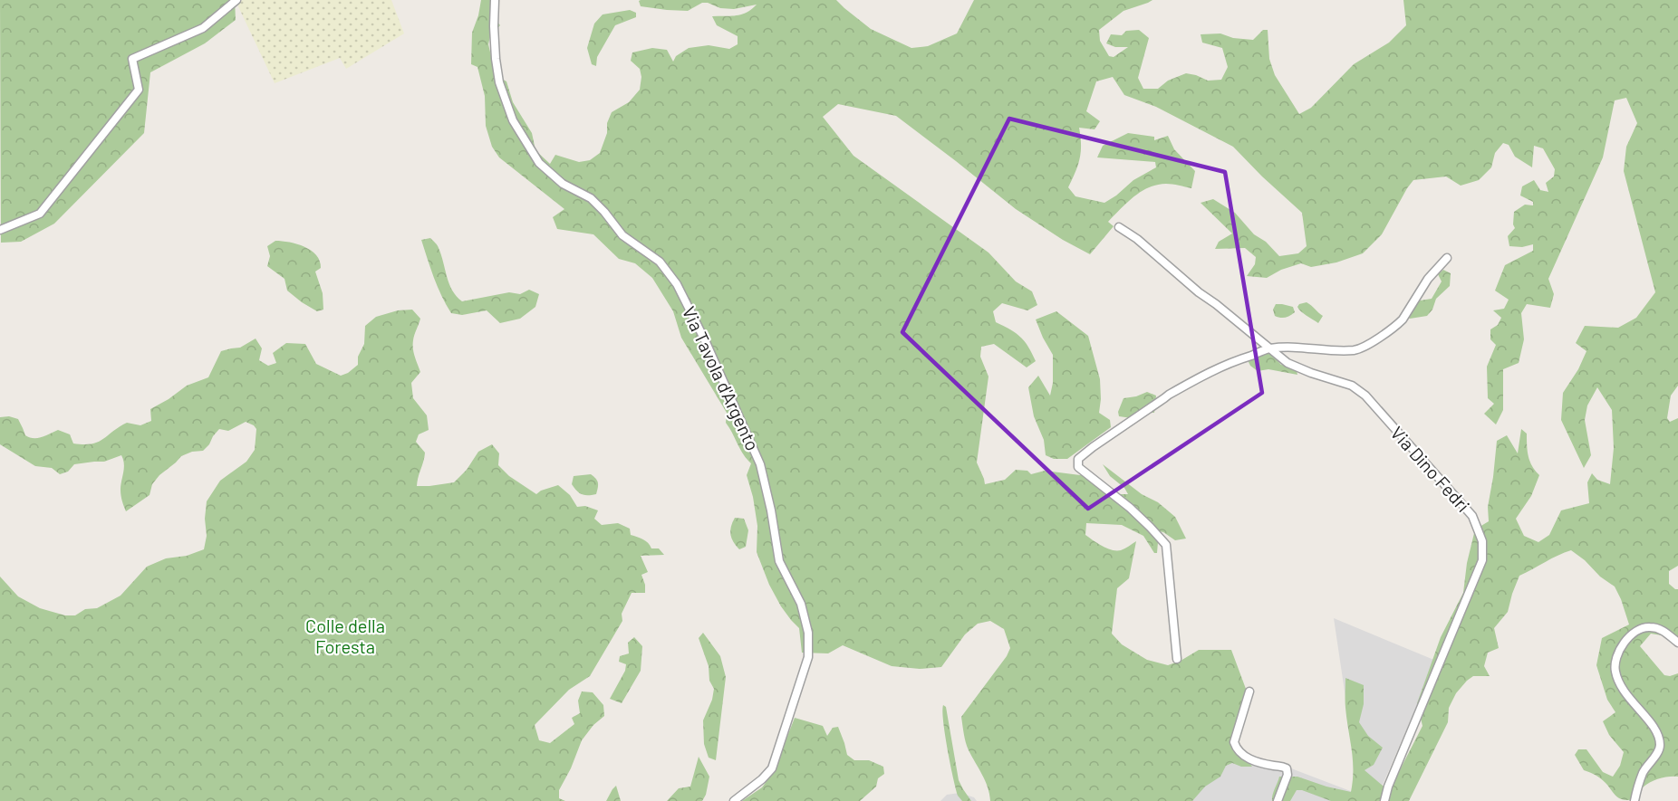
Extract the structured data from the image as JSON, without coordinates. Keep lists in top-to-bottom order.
{
  "streets": {
    "street": ["Via Tavola d'Argento", "Via Dino Fedri"]
  },
  "parks": ["Colle della Foresta"]
}
